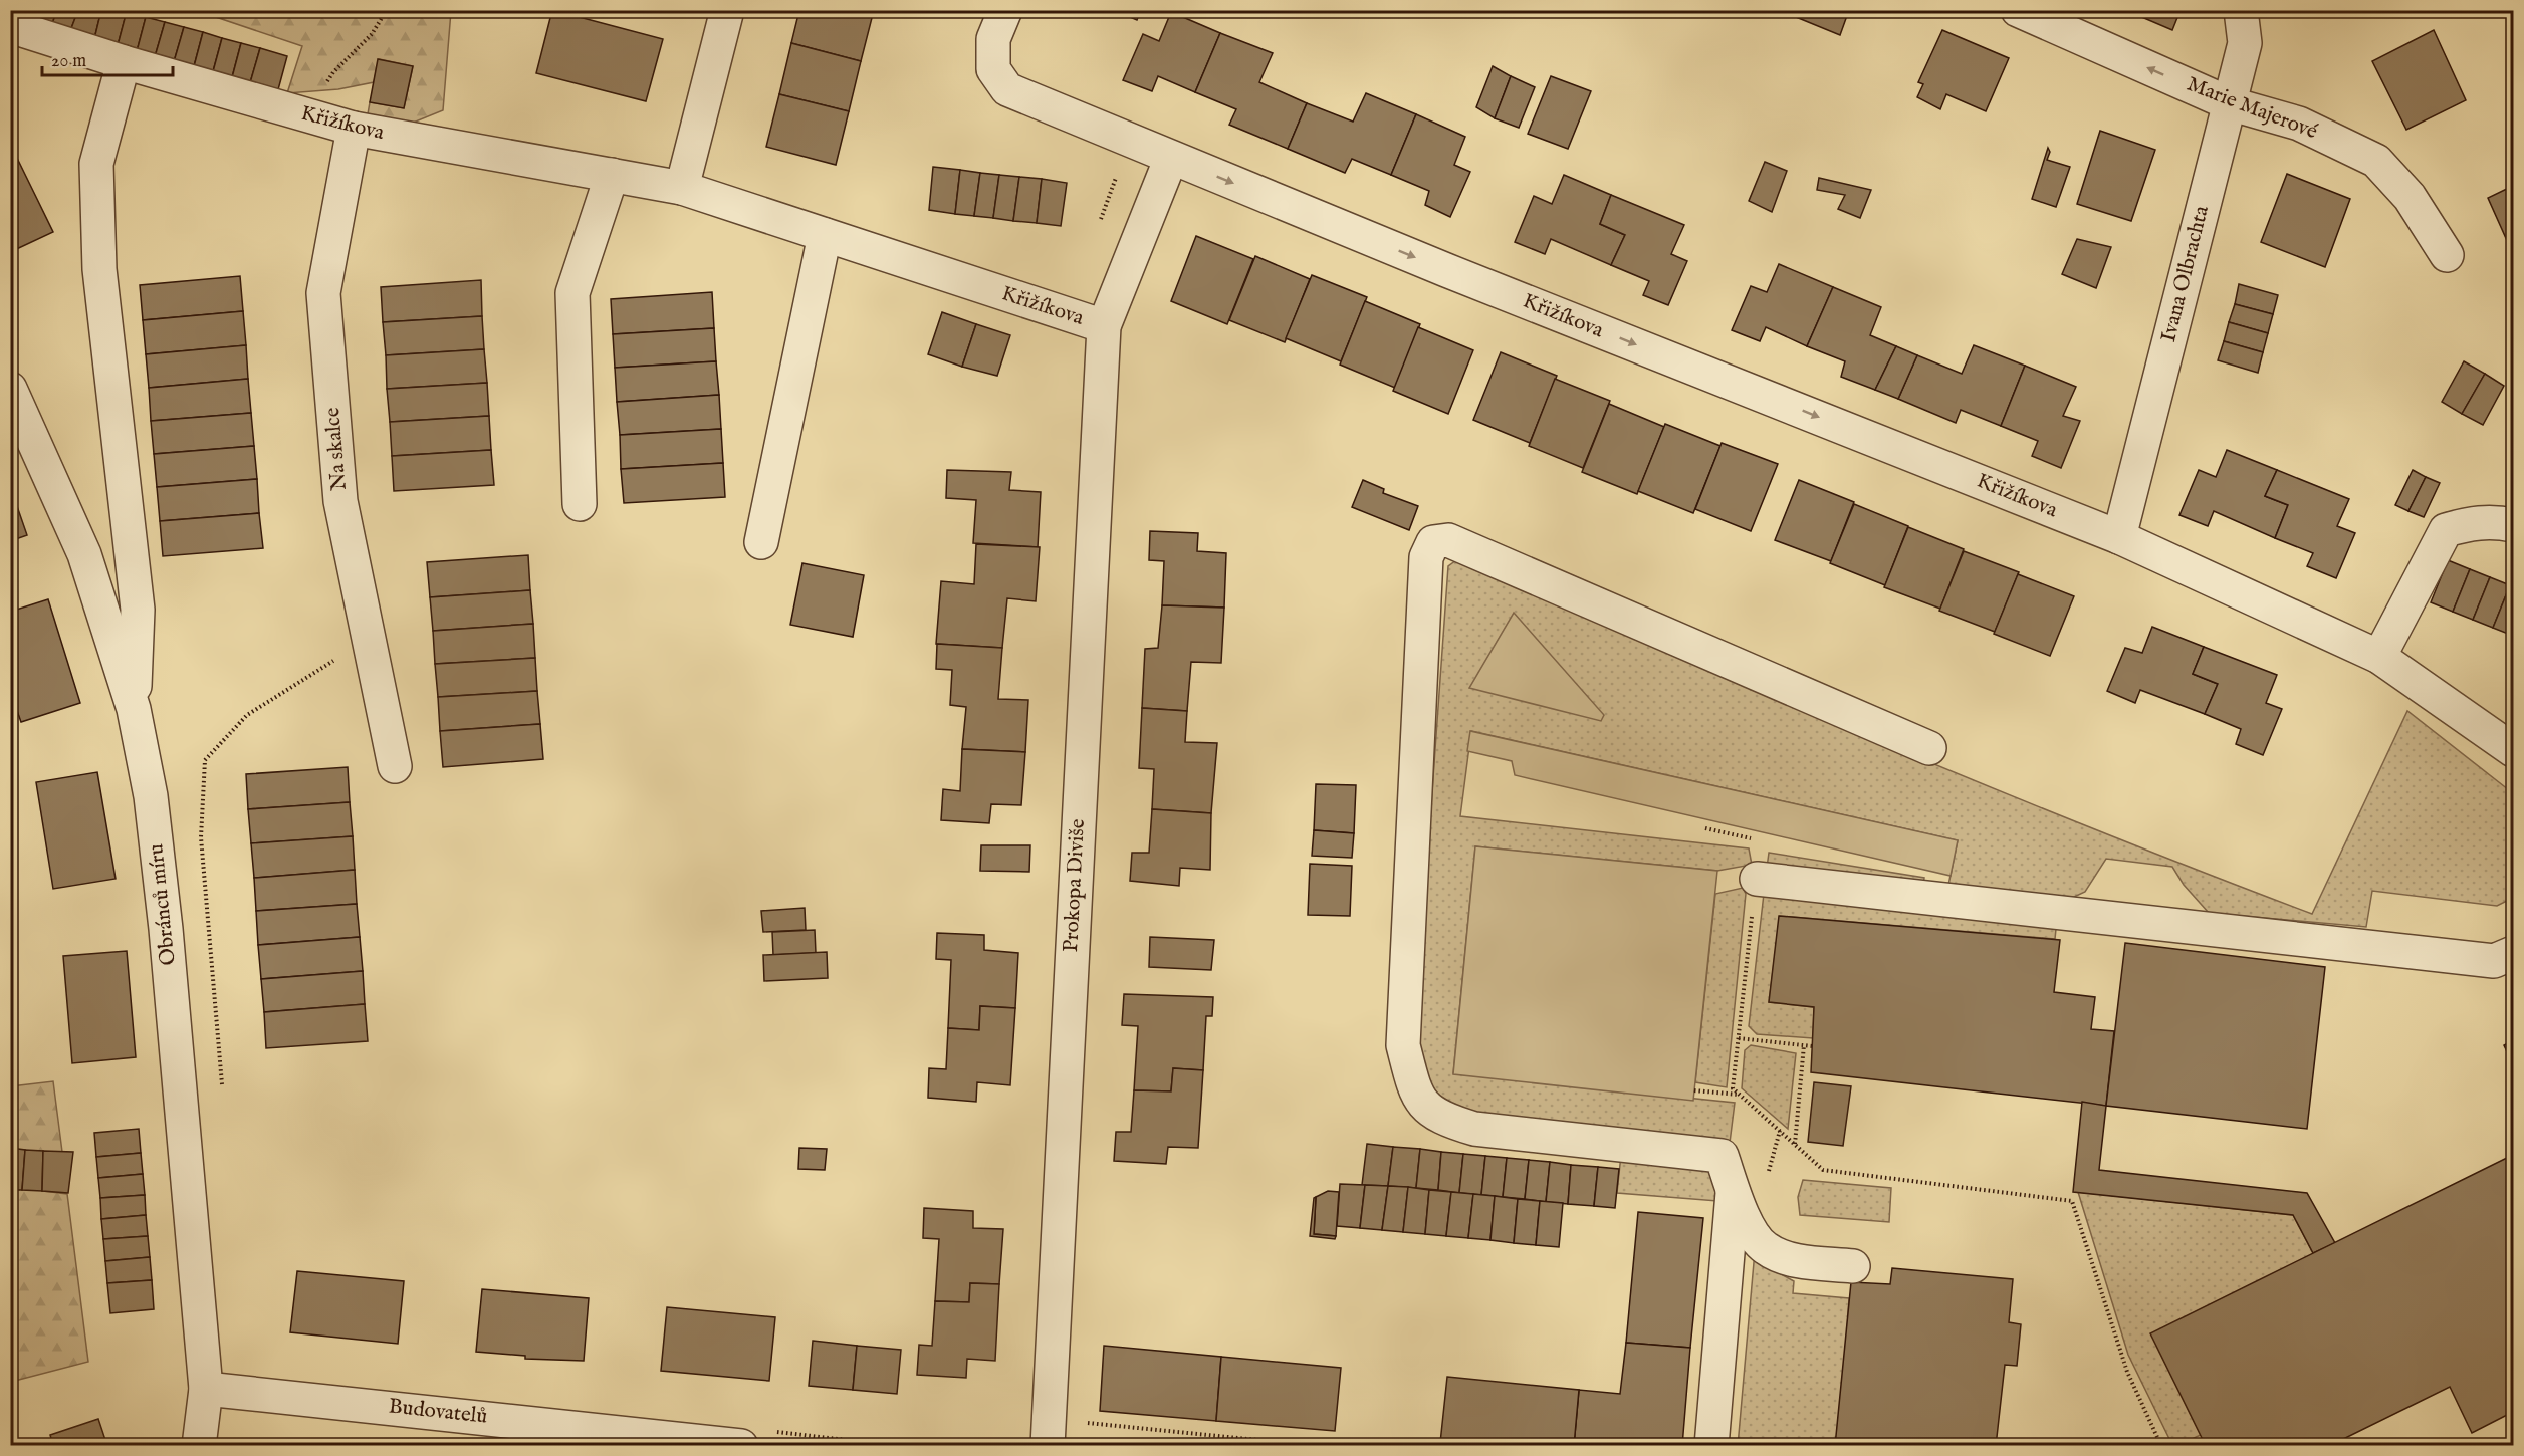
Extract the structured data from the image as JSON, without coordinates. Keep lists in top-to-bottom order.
{
  "streets": {
    "street": [
      "Marie Majerové",
      "Křižíkova",
      "Ivana Olbrachta",
      "Na skalce",
      "Prokopa Diviše",
      "Obránců míru",
      "Budovatelů"
    ]
  },
  "crossings": [
    ["Marie Majerové", "Ivana Olbrachta"],
    ["Křižíkova", "Ivana Olbrachta"],
    ["Křižíkova", "Na skalce"],
    ["Křižíkova", "Prokopa Diviše"],
    ["Obránců míru", "Budovatelů"]
  ],
  "one_way": ["Marie Majerové", "Křižíkova"],
  "scale_bar": "20 m"
}
